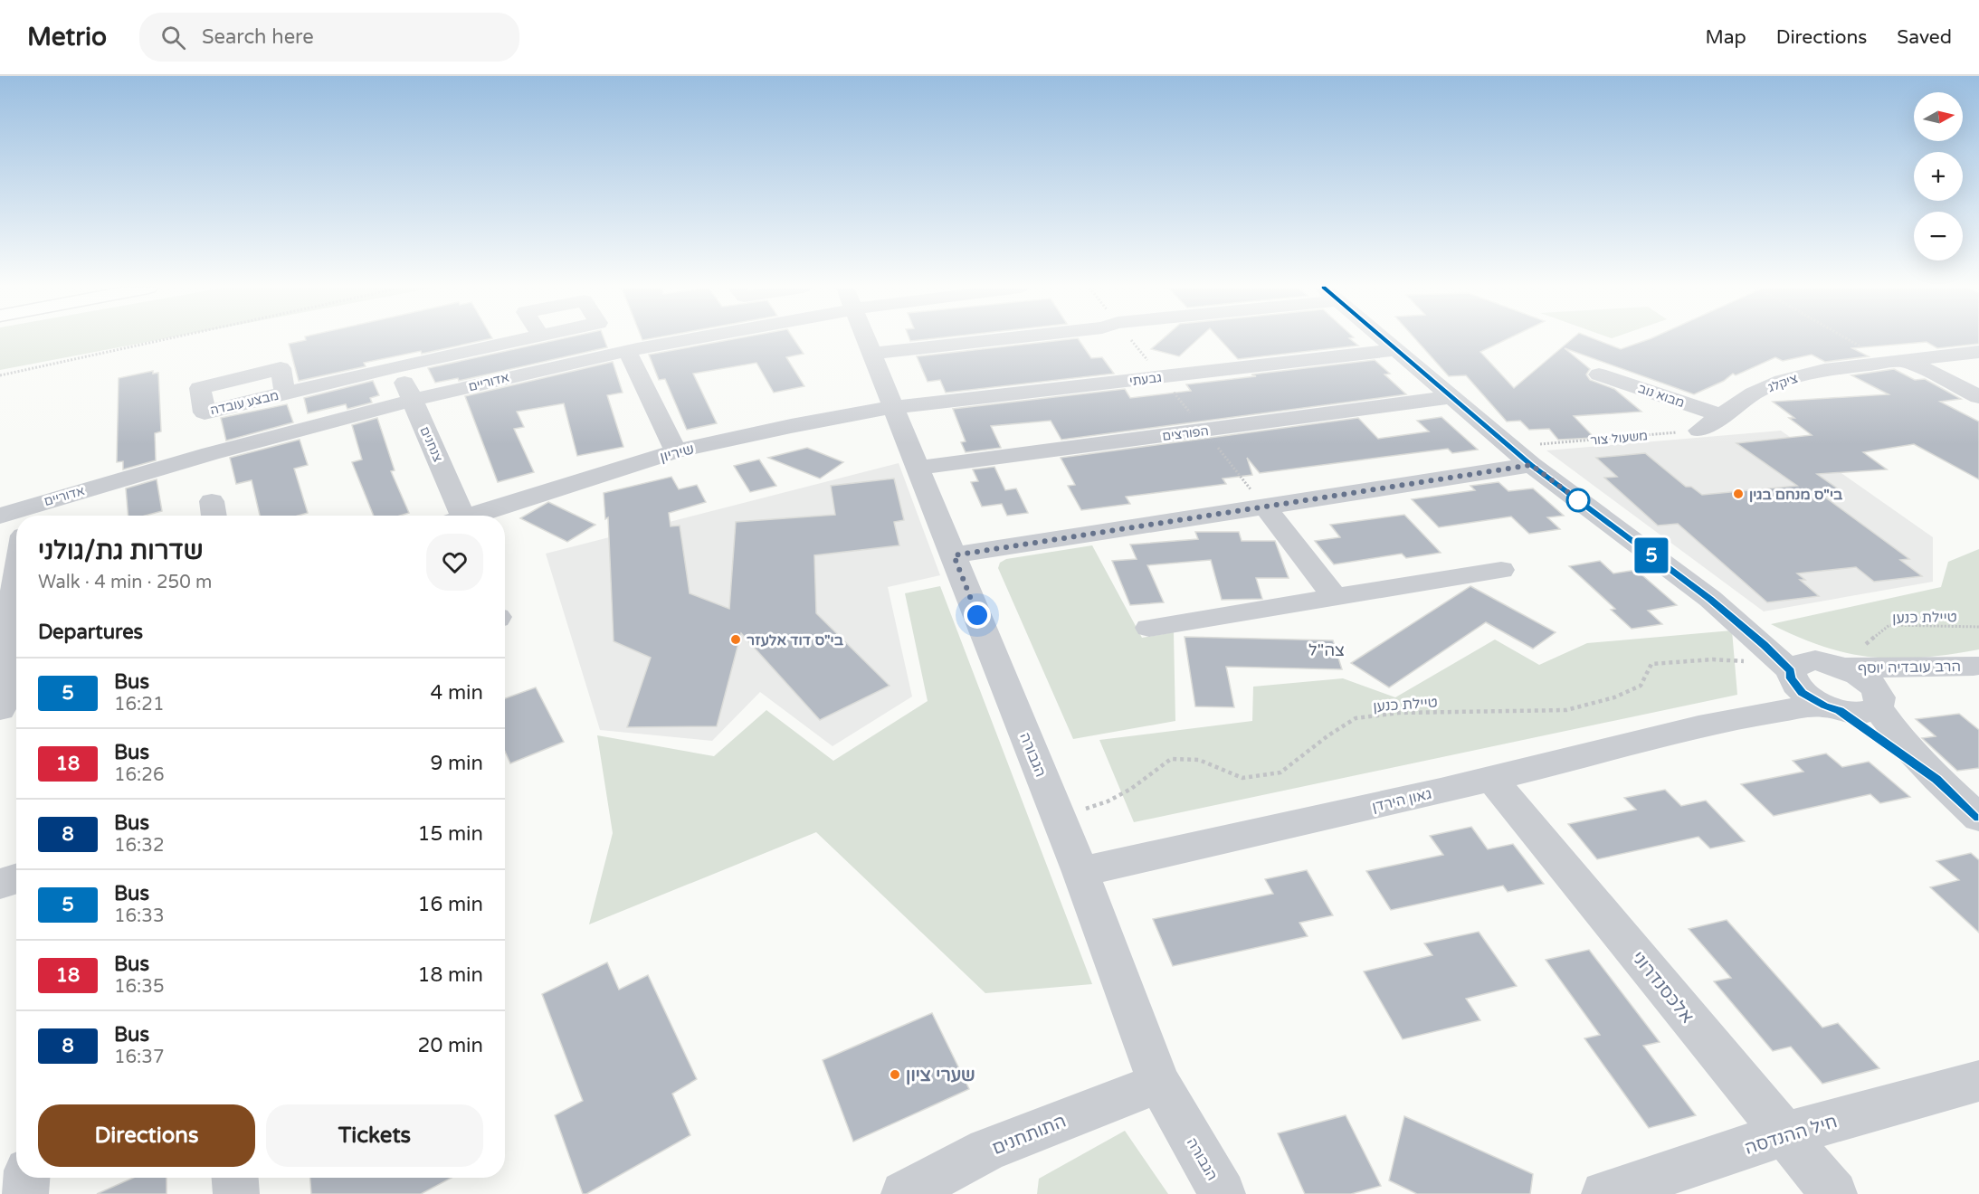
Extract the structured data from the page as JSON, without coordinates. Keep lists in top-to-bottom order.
{
  "streets": {
    "street": [
      "גבעתי",
      "אדוריים",
      "ציקלג",
      "מבוא נוב",
      "מבצע עובדה",
      "הפורצים",
      "צנחנים",
      "שיריון",
      "הרב עובדיה יוסף",
      "הגבורה",
      "גאון הירדן",
      "אלכסנדרוני",
      "התותחנים",
      "חיל ההנדסה"
    ],
    "path": ["משעול צור", "טיילת כנען"]
  },
  "crossings": [
    ["גבעתי", "שיריון"],
    ["גבעתי", "הגבורה"],
    ["אדוריים", "צנחנים"],
    ["ציקלג", "מבוא נוב"],
    ["מבצע עובדה", "צנחנים"],
    ["הפורצים", "הגבורה"],
    ["שיריון", "הגבורה"],
    ["הרב עובדיה יוסף", "גאון הירדן"],
    ["הגבורה", "גאון הירדן"],
    ["הגבורה", "התותחנים"],
    ["גאון הירדן", "אלכסנדרוני"],
    ["אלכסנדרוני", "חיל ההנדסה"]
  ],
  "districts": ["צה\"ל"],
  "places": ["בי\"ס מנחם בגין", "בי\"ס דוד אלעזר", "שערי ציון"],
  "lines": ["bus line 5"],
  "north": "right",
  "page": {
    "header": "Metrio",
    "search": "Search here",
    "nav": ["Map", "Directions", "Saved"],
    "on_map": "5",
    "map_buttons": ["+", "−"],
    "heading": [
      ["שדרות גת/גולני", "Walk · 4 min · 250 m"],
      "Departures"
    ],
    "list": [
      {
        "mark": "5",
        "name": "Bus",
        "note": "16:21",
        "value": "4 min"
      },
      {
        "mark": "18",
        "name": "Bus",
        "note": "16:26",
        "value": "9 min"
      },
      {
        "mark": "8",
        "name": "Bus",
        "note": "16:32",
        "value": "15 min"
      },
      {
        "mark": "5",
        "name": "Bus",
        "note": "16:33",
        "value": "16 min"
      },
      {
        "mark": "18",
        "name": "Bus",
        "note": "16:35",
        "value": "18 min"
      },
      {
        "mark": "8",
        "name": "Bus",
        "note": "16:37",
        "value": "20 min"
      }
    ],
    "buttons": ["Directions", "Tickets"]
  }
}
